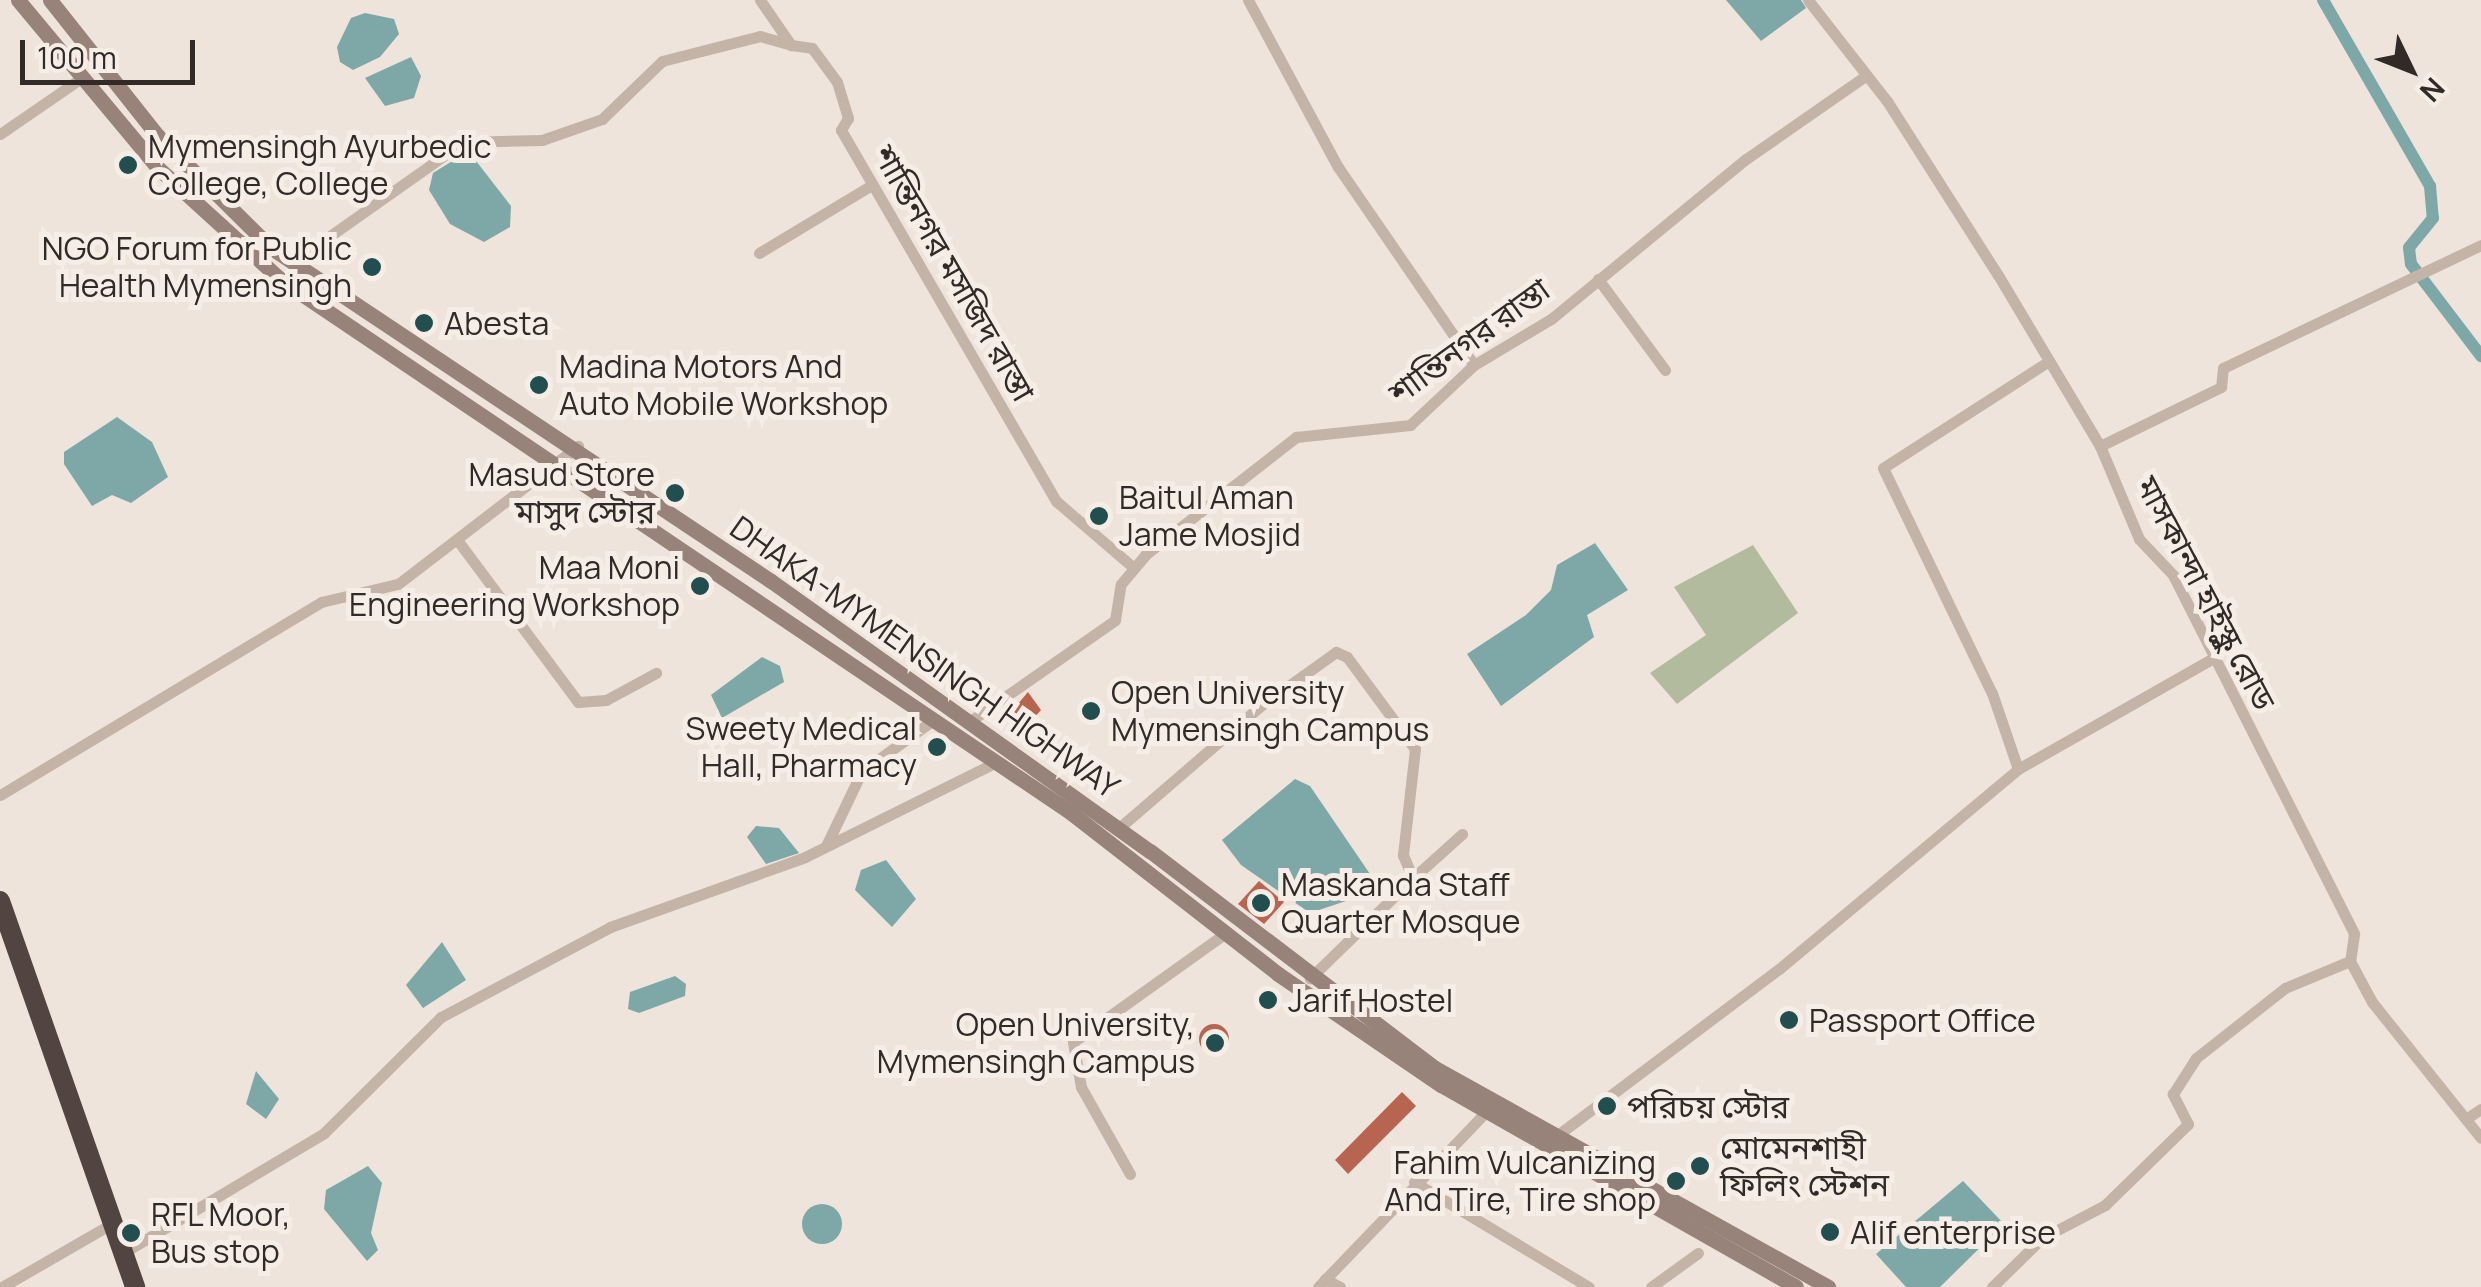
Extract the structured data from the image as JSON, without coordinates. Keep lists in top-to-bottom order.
{
  "streets": {
    "main road": ["DHAKA-MYMENSINGH HIGHWAY"],
    "street": ["শান্তিনগর মসজিদ রাস্তা", "শান্তিনগর রাস্তা", "মাসকান্দা হাইস্কুল রোড"]
  },
  "crossings": [
    ["শান্তিনগর মসজিদ রাস্তা", "শান্তিনগর রাস্তা"],
    ["শান্তিনগর রাস্তা", "মাসকান্দা হাইস্কুল রোড"]
  ],
  "places": [
    "Mymensingh Ayurbedic College, College",
    "NGO Forum for Public Health Mymensingh",
    "Abesta",
    "Madina Motors And Auto Mobile Workshop",
    "Masud Store মাসুদ স্টোর",
    "Baitul Aman Jame Mosjid",
    "Maa Moni Engineering Workshop",
    "Open University Mymensingh Campus",
    "Sweety Medical Hall, Pharmacy",
    "Maskanda Staff Quarter Mosque",
    "Jarif Hostel",
    "Passport Office",
    "Open University, Mymensingh Campus",
    "পরিচয় স্টোর",
    "মোমেনশাহী ফিলিং স্টেশন",
    "Fahim Vulcanizing And Tire, Tire shop",
    "Alif enterprise",
    "RFL Moor, Bus stop"
  ],
  "scale_bar": "100 m",
  "north": "bottom right"
}
